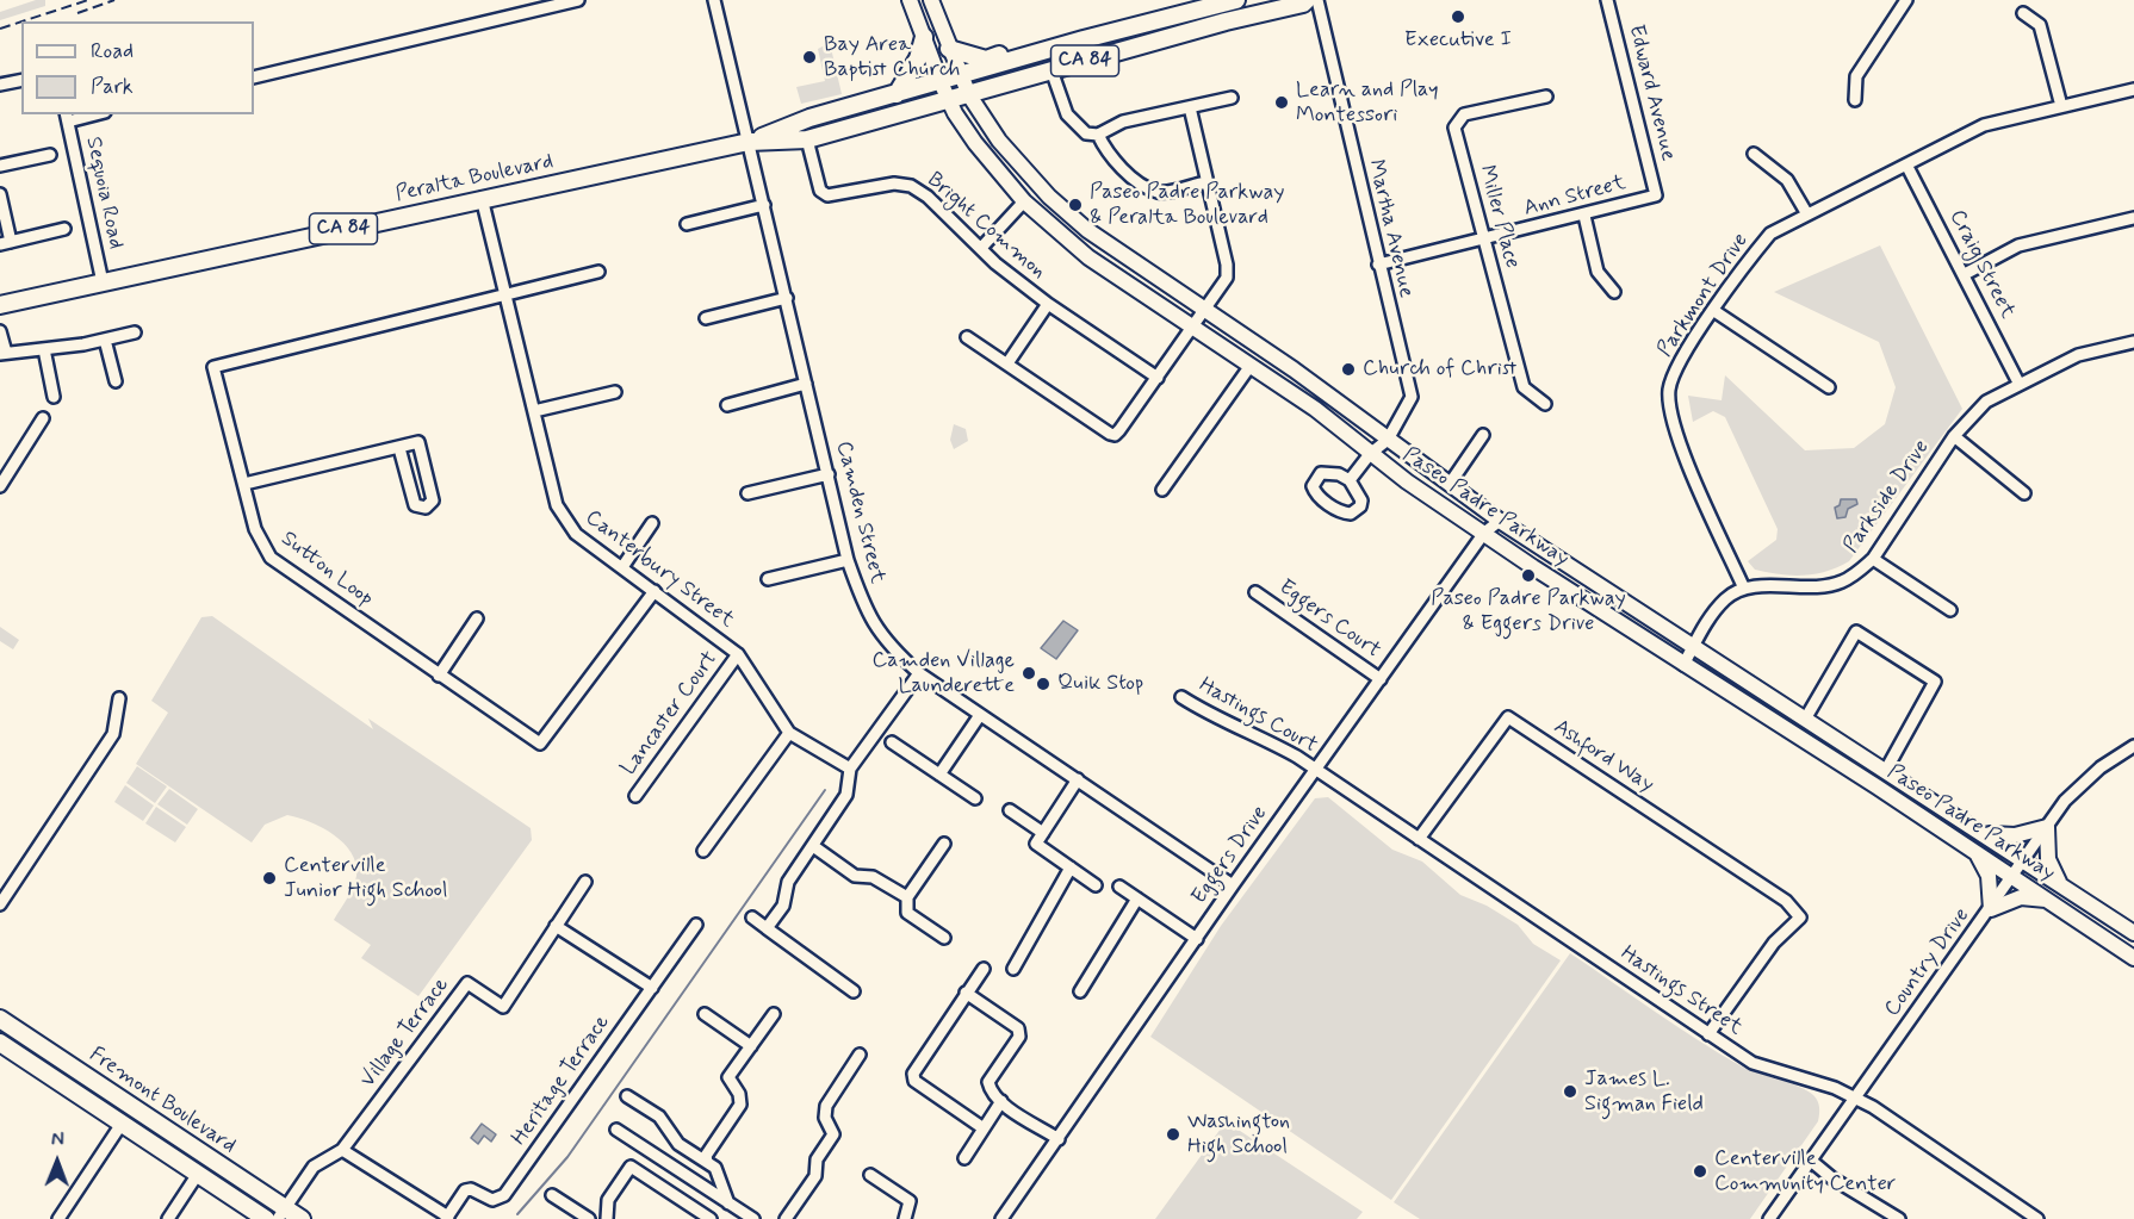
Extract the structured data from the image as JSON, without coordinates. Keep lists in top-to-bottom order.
{
  "streets": {
    "main road": [
      "CA 84",
      "Peralta Boulevard",
      "Paseo Padre Parkway",
      "Fremont Boulevard"
    ],
    "street": [
      "Edward Avenue",
      "Sequoia Road",
      "Ann Street",
      "Miller Place",
      "Bright Common",
      "Martha Avenue",
      "Craig Street",
      "Parkmont Drive",
      "Parkside Drive",
      "Camden Street",
      "Sutton Loop",
      "Canterbury Street",
      "Eggers Court",
      "Lancaster Court",
      "Hastings Court",
      "Ashford Way",
      "Eggers Drive",
      "Country Drive",
      "Hastings Street",
      "Village Terrace",
      "Heritage Terrace"
    ]
  },
  "crossings": [
    ["Edward Avenue", "Ann Street"],
    ["Peralta Boulevard", "Sequoia Road"],
    ["Peralta Boulevard", "Bright Common"],
    ["Peralta Boulevard", "Paseo Padre Parkway"],
    ["Peralta Boulevard", "Camden Street"],
    ["Peralta Boulevard", "Canterbury Street"],
    ["Ann Street", "Miller Place"],
    ["Ann Street", "Martha Avenue"],
    ["Martha Avenue", "Paseo Padre Parkway"],
    ["Craig Street", "Parkmont Drive"],
    ["Craig Street", "Parkside Drive"],
    ["Parkmont Drive", "Parkside Drive"],
    ["Paseo Padre Parkway", "Eggers Drive"],
    ["Paseo Padre Parkway", "Country Drive"],
    ["Camden Street", "Eggers Drive"],
    ["Sutton Loop", "Canterbury Street"],
    ["Canterbury Street", "Lancaster Court"],
    ["Eggers Court", "Eggers Drive"],
    ["Hastings Court", "Eggers Drive"],
    ["Hastings Court", "Hastings Street"],
    ["Ashford Way", "Hastings Street"],
    ["Eggers Drive", "Hastings Street"],
    ["Country Drive", "Hastings Street"],
    ["Village Terrace", "Fremont Boulevard"]
  ],
  "places": [
    "Executive I",
    "Bay Area Baptist Church",
    "Learn and Play Montessori",
    "Paseo Padre Parkway & Peralta Boulevard",
    "Church of Christ",
    "Paseo Padre Parkway & Eggers Drive",
    "Camden Village Launderette",
    "Quik Stop",
    "Centerville Junior High School",
    "James L. Sigman Field",
    "Washington High School",
    "Centerville Community Center"
  ],
  "legend": ["Road", "Park"],
  "north": "top"
}
